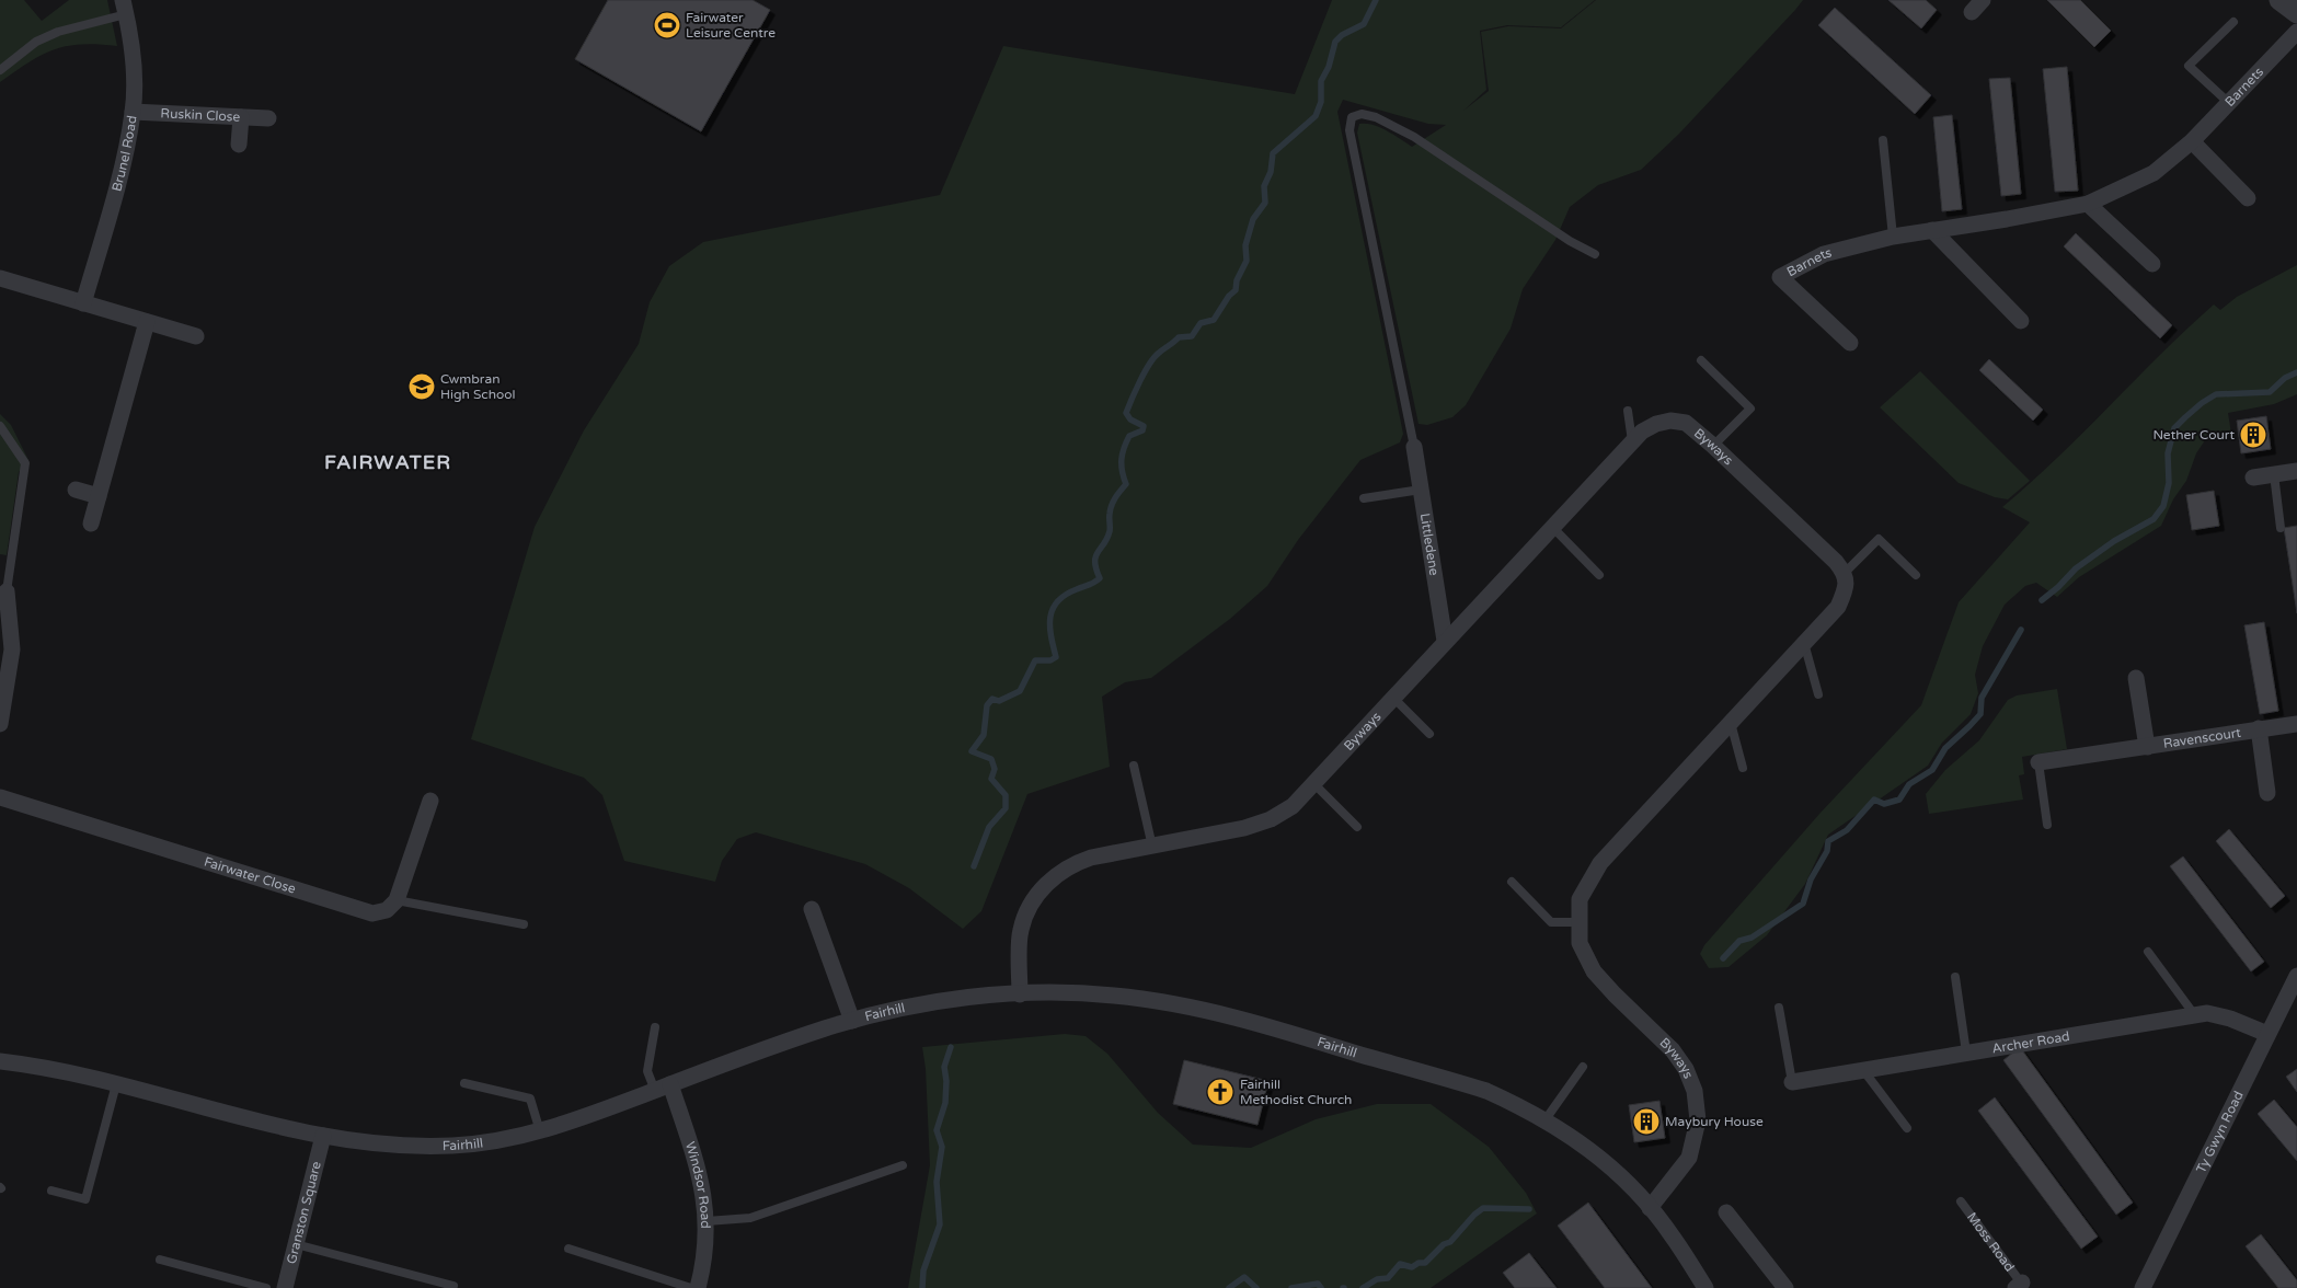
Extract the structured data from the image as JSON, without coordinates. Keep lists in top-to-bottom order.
{
  "streets": {
    "street": [
      "Barnets",
      "Ruskin Close",
      "Brunel Road",
      "Byways",
      "Littledene",
      "Ravenscourt",
      "Fairwater Close",
      "Fairhill",
      "Archer Road",
      "Ty Gwyn Road",
      "Windsor Road",
      "Granston Square"
    ],
    "lane": ["Moss Road"]
  },
  "crossings": [
    ["Ruskin Close", "Brunel Road"],
    ["Byways", "Littledene"],
    ["Byways", "Fairhill"],
    ["Fairhill", "Windsor Road"],
    ["Fairhill", "Granston Square"],
    ["Archer Road", "Ty Gwyn Road"]
  ],
  "districts": ["FAIRWATER"],
  "places": {
    "sports": ["Fairwater Leisure Centre"],
    "school or university": ["Cwmbran High School"],
    "building": ["Nether Court", "Maybury House"],
    "church": ["Fairhill Methodist Church"]
  }
}
